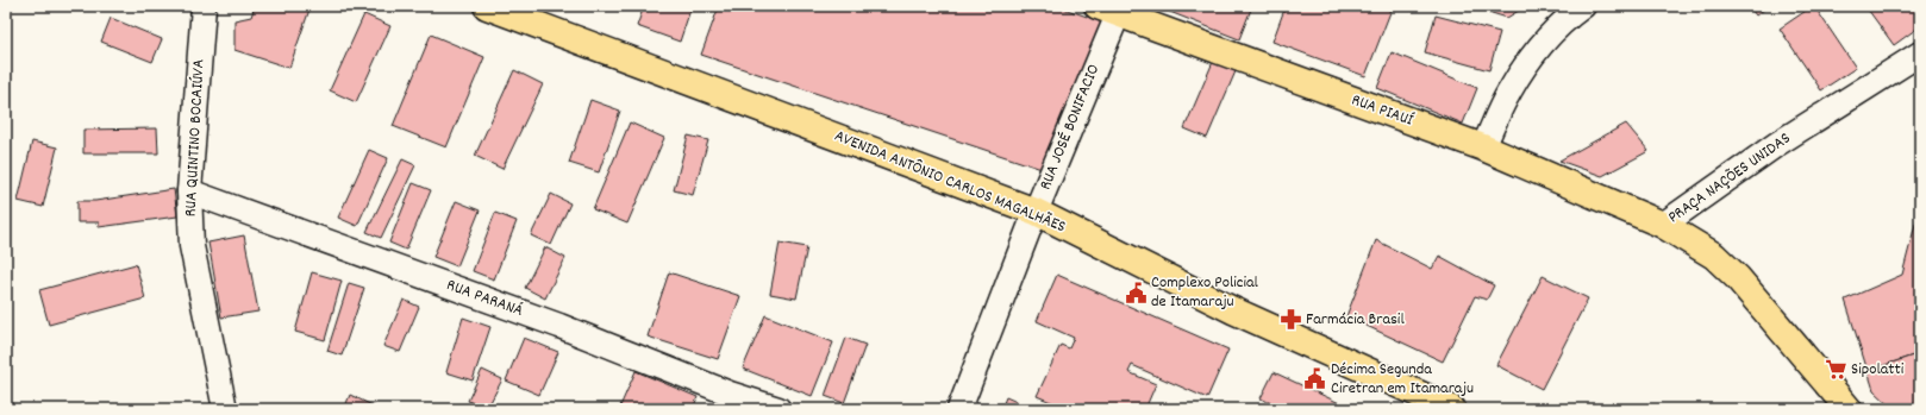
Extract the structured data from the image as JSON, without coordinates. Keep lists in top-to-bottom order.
{
  "streets": {
    "main road": ["RUA PIAUÍ", "PRAÇA NAÇÕES UNIDAS", "AVENIDA ANTÔNIO CARLOS MAGALHÃES"],
    "street": ["RUA JOSÉ BONIFACIO", "RUA QUINTINO BOCAIÚVA", "RUA PARANÁ"]
  },
  "crossings": [
    ["RUA PIAUÍ", "RUA JOSÉ BONIFACIO"],
    ["RUA PIAUÍ", "PRAÇA NAÇÕES UNIDAS"],
    ["RUA JOSÉ BONIFACIO", "AVENIDA ANTÔNIO CARLOS MAGALHÃES"],
    ["RUA QUINTINO BOCAIÚVA", "RUA PARANÁ"]
  ],
  "places": {
    "public building": ["Complexo Policial de Itamaraju", "Décima Segunda Ciretran em Itamaraju"],
    "pharmacy": ["Farmácia Brasil"],
    "supermarket": ["Sipolatti"]
  }
}
